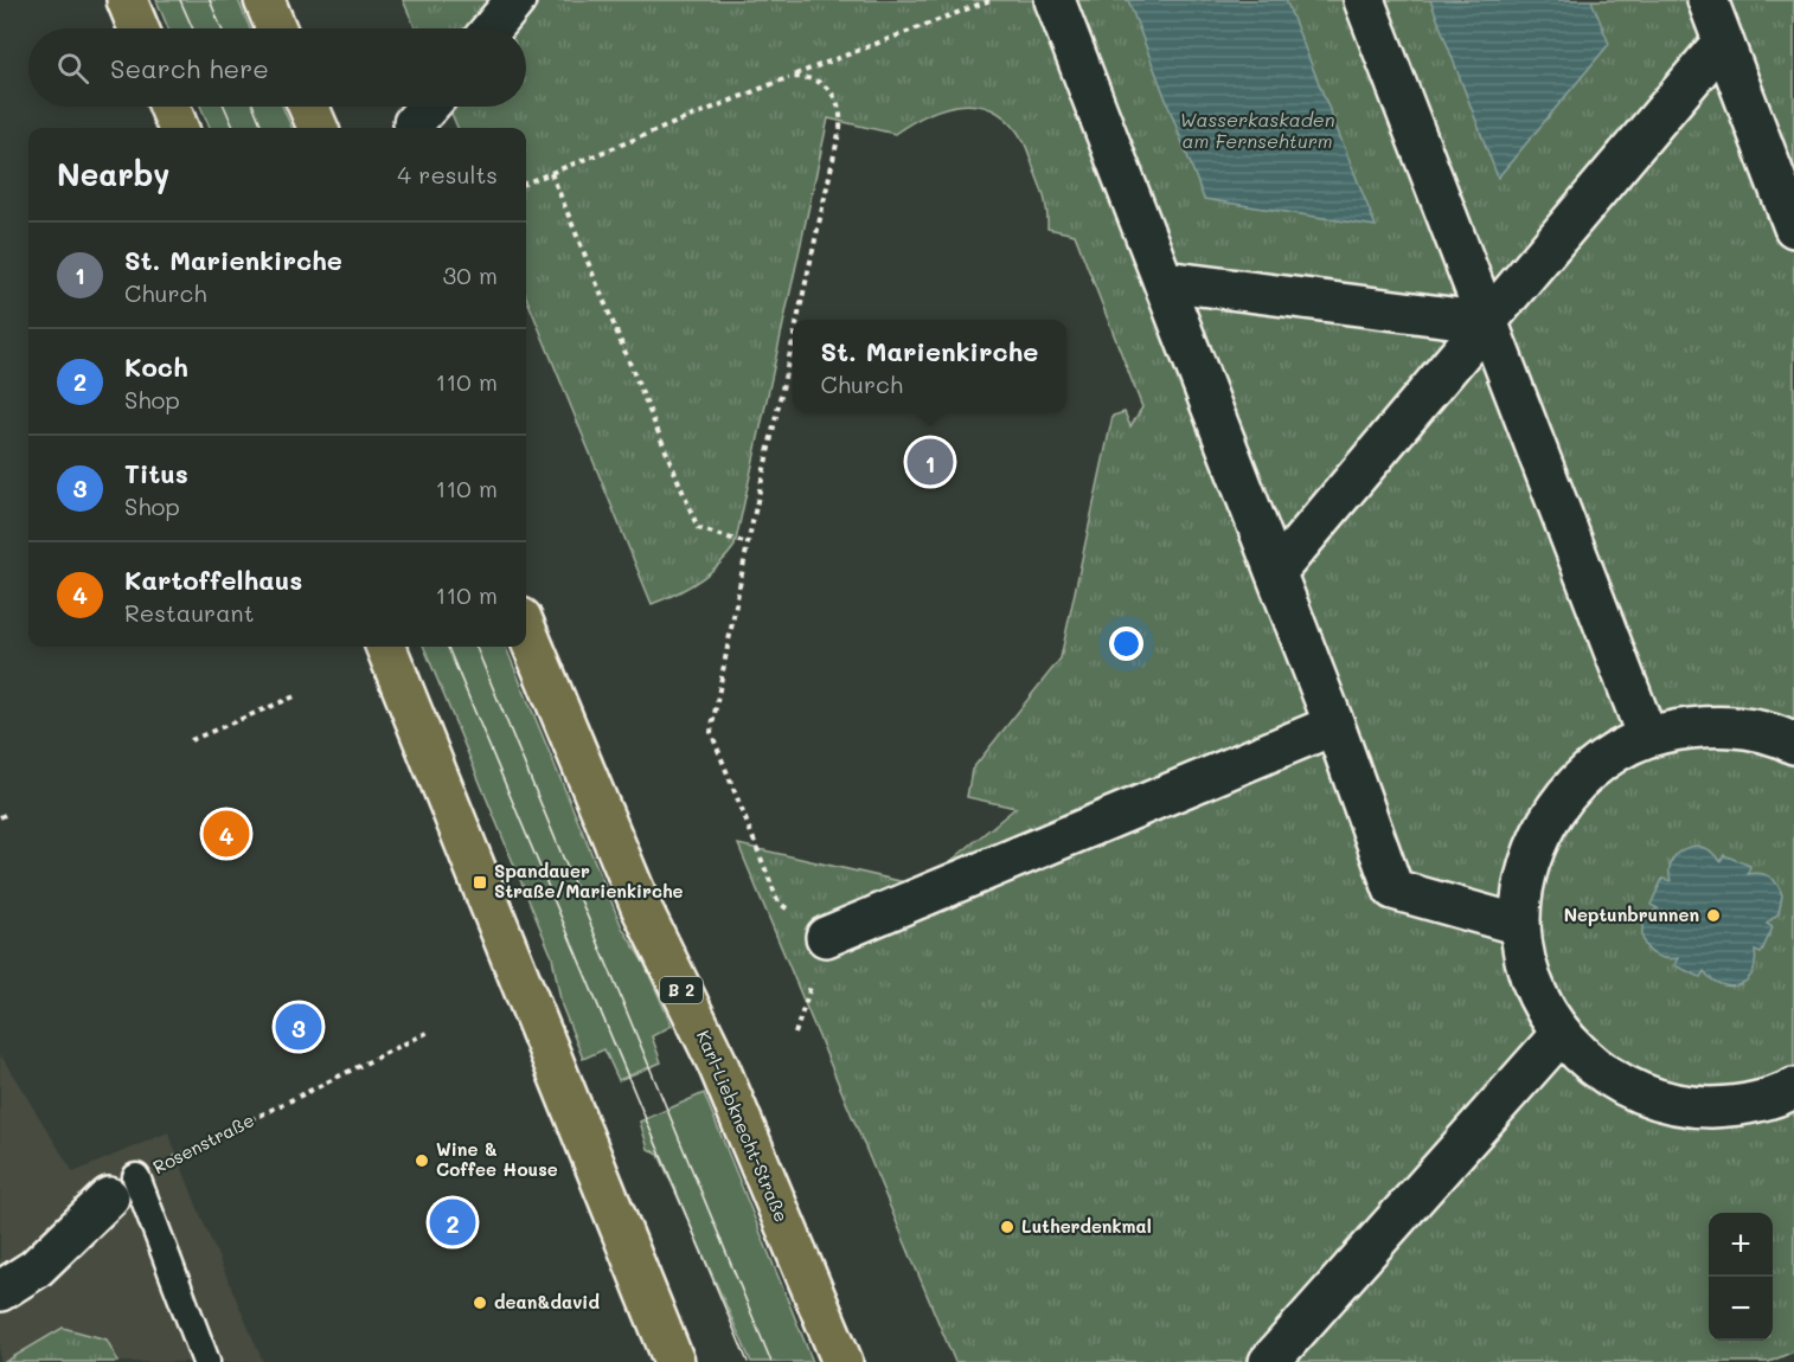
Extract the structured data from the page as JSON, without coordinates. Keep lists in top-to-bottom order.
{
  "streets": {
    "main road": ["B 2", "Karl-Liebknecht-Straße"],
    "path": ["Rosenstraße"]
  },
  "water": ["Wasserkaskaden am Fernsehturm"],
  "places": {
    "transit": ["Spandauer Straße/Marienkirche"],
    "other": [
      "Neptunbrunnen",
      "Wine & Coffee House",
      "Lutherdenkmal",
      "dean&david"
    ]
  },
  "page": {
    "search": "Search here",
    "heading": ["Nearby", "4 results"],
    "list": [
      {
        "mark": "1",
        "name": "St. Marienkirche",
        "note": "Church",
        "value": "30 m"
      },
      {
        "mark": "2",
        "name": "Koch",
        "note": "Shop",
        "value": "110 m"
      },
      {
        "mark": "3",
        "name": "Titus",
        "note": "Shop",
        "value": "110 m"
      },
      {
        "mark": "4",
        "name": "Kartoffelhaus",
        "note": "Restaurant",
        "value": "110 m"
      }
    ],
    "popup": ["St. Marienkirche", "Church"],
    "pins": [
      "1",
      "4",
      "3",
      "2"
    ],
    "map_buttons": ["+", "−"]
  }
}
